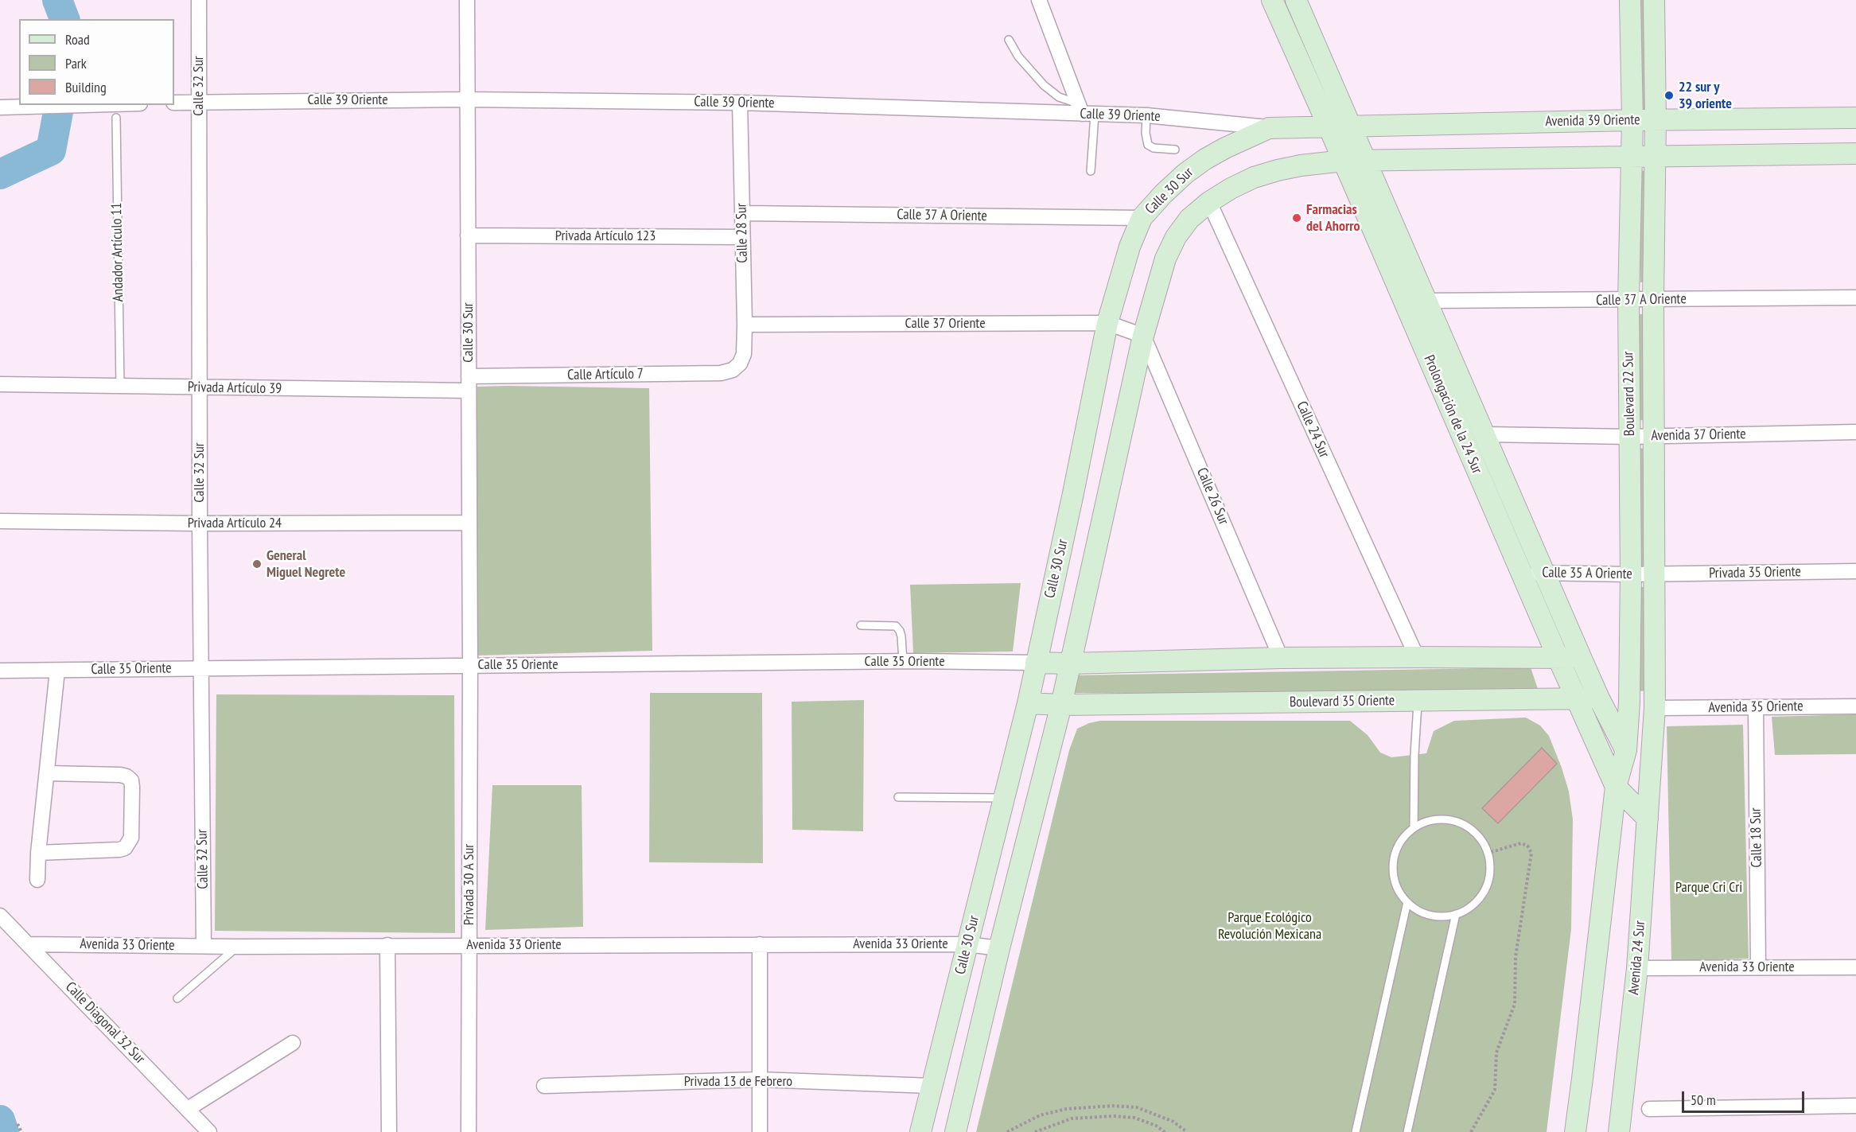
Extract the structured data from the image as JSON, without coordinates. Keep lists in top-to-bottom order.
{
  "streets": {
    "main road": [
      "Avenida 39 Oriente",
      "Calle 30 Sur",
      "Boulevard 22 Sur",
      "Prolongación de la 24 Sur",
      "Boulevard 35 Oriente",
      "Avenida 24 Sur"
    ],
    "street": [
      "Calle 32 Sur",
      "Calle 39 Oriente",
      "Calle 37 A Oriente",
      "Calle 28 Sur",
      "Privada Artículo 123",
      "Calle 37 Oriente",
      "Calle Artículo 7",
      "Privada Artículo 39",
      "Calle 24 Sur",
      "Avenida 37 Oriente",
      "Calle 26 Sur",
      "Privada Artículo 24",
      "Privada 35 Oriente",
      "Calle 35 A Oriente",
      "Calle 35 Oriente",
      "Avenida 35 Oriente",
      "Calle 18 Sur",
      "Privada 30 A Sur",
      "Avenida 33 Oriente",
      "Calle Diagonal 32 Sur",
      "Privada 13 de Febrero"
    ],
    "lane": ["Andador Artículo 11"]
  },
  "crossings": [
    ["Calle 32 Sur", "Calle 39 Oriente"],
    ["Calle 32 Sur", "Privada Artículo 39"],
    ["Calle 32 Sur", "Privada Artículo 24"],
    ["Calle 32 Sur", "Calle 35 Oriente"],
    ["Calle 32 Sur", "Avenida 33 Oriente"],
    ["Calle 39 Oriente", "Calle 30 Sur"],
    ["Calle 39 Oriente", "Calle 28 Sur"],
    ["Avenida 39 Oriente", "Calle 30 Sur"],
    ["Avenida 39 Oriente", "Boulevard 22 Sur"],
    ["Avenida 39 Oriente", "Prolongación de la 24 Sur"],
    ["Calle 30 Sur", "Calle 37 A Oriente"],
    ["Calle 30 Sur", "Privada Artículo 123"],
    ["Calle 30 Sur", "Calle 37 Oriente"],
    ["Calle 30 Sur", "Calle Artículo 7"],
    ["Calle 30 Sur", "Privada Artículo 39"],
    ["Calle 30 Sur", "Prolongación de la 24 Sur"],
    ["Calle 30 Sur", "Privada Artículo 24"],
    ["Calle 30 Sur", "Calle 35 Oriente"],
    ["Calle 30 Sur", "Boulevard 35 Oriente"],
    ["Calle 30 Sur", "Privada 30 A Sur"],
    ["Calle 30 Sur", "Avenida 33 Oriente"],
    ["Calle 30 Sur", "Privada 13 de Febrero"],
    ["Calle 37 A Oriente", "Calle 28 Sur"],
    ["Calle 37 A Oriente", "Boulevard 22 Sur"],
    ["Calle 37 A Oriente", "Prolongación de la 24 Sur"],
    ["Calle 28 Sur", "Privada Artículo 123"],
    ["Calle 28 Sur", "Calle 37 Oriente"],
    ["Calle 28 Sur", "Calle Artículo 7"],
    ["Andador Artículo 11", "Privada Artículo 39"],
    ["Calle 37 Oriente", "Calle 26 Sur"],
    ["Calle Artículo 7", "Privada Artículo 39"],
    ["Boulevard 22 Sur", "Prolongación de la 24 Sur"],
    ["Boulevard 22 Sur", "Avenida 37 Oriente"],
    ["Boulevard 22 Sur", "Privada 35 Oriente"],
    ["Boulevard 22 Sur", "Calle 35 A Oriente"],
    ["Boulevard 22 Sur", "Boulevard 35 Oriente"],
    ["Boulevard 22 Sur", "Avenida 35 Oriente"],
    ["Boulevard 22 Sur", "Avenida 24 Sur"],
    ["Prolongación de la 24 Sur", "Avenida 37 Oriente"],
    ["Prolongación de la 24 Sur", "Calle 35 A Oriente"],
    ["Prolongación de la 24 Sur", "Boulevard 35 Oriente"],
    ["Prolongación de la 24 Sur", "Avenida 24 Sur"],
    ["Privada 35 Oriente", "Calle 35 A Oriente"],
    ["Calle 35 Oriente", "Privada 30 A Sur"],
    ["Boulevard 35 Oriente", "Avenida 35 Oriente"],
    ["Avenida 35 Oriente", "Calle 18 Sur"],
    ["Calle 18 Sur", "Avenida 33 Oriente"],
    ["Privada 30 A Sur", "Avenida 33 Oriente"],
    ["Avenida 33 Oriente", "Avenida 24 Sur"],
    ["Avenida 33 Oriente", "Calle Diagonal 32 Sur"]
  ],
  "parks": ["Parque Cri Cri", "Parque Ecológico Revolución Mexicana"],
  "places": ["22 sur y 39 oriente", "Farmacias del Ahorro", "General Miguel Negrete"],
  "legend": ["Road", "Park", "Building"],
  "scale_bar": "50 m"
}
